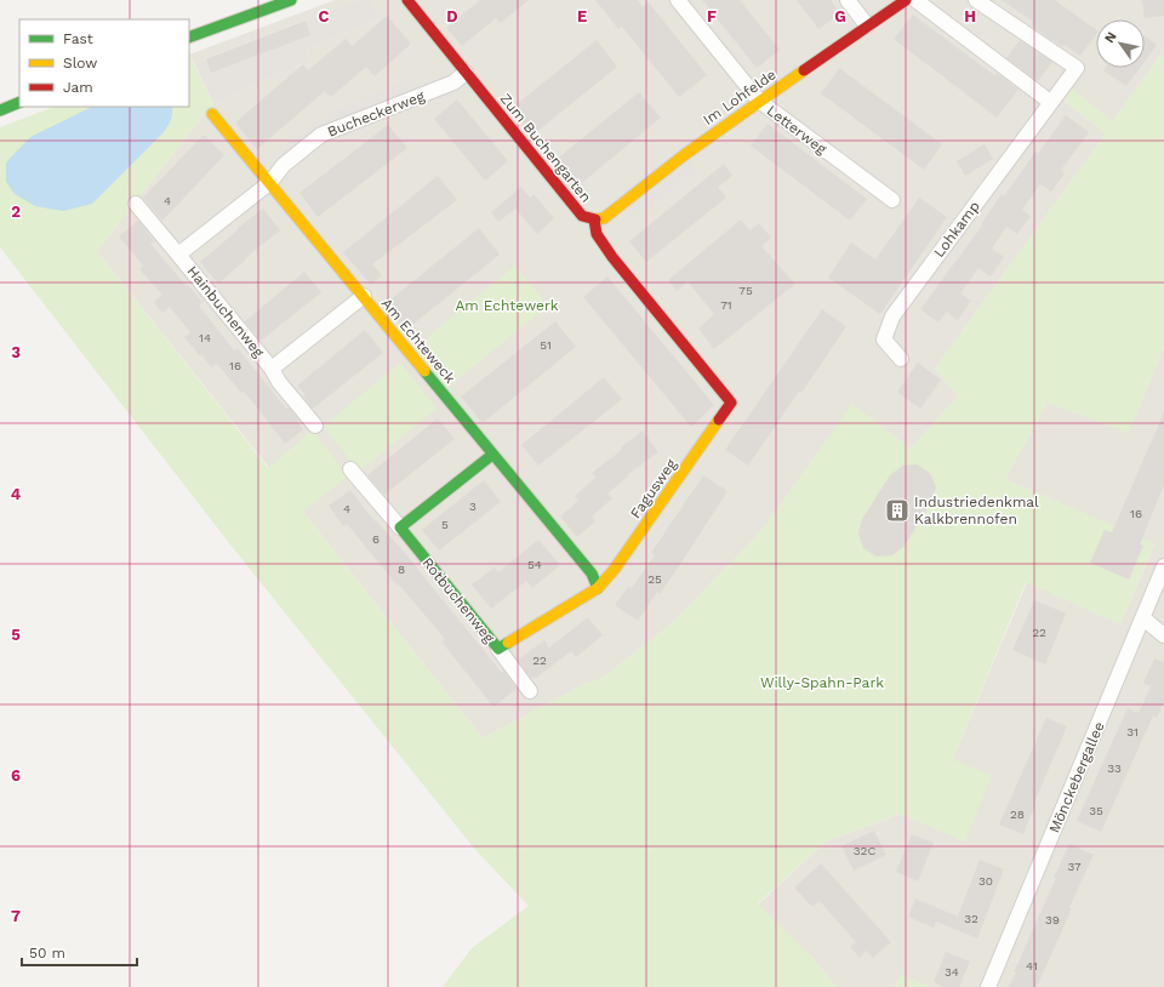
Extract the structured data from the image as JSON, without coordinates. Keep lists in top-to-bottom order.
{
  "streets": {
    "street": [
      "Im Lohfelde",
      "Bucheckerweg",
      "Letterweg",
      "Zum Buchengarten",
      "Lohkamp",
      "Hainbuchenweg",
      "Am Echteweck",
      "Fagusweg",
      "Rotbuchenweg",
      "Mönckebergallee"
    ]
  },
  "crossings": [
    ["Im Lohfelde", "Letterweg"],
    ["Im Lohfelde", "Zum Buchengarten"],
    ["Bucheckerweg", "Zum Buchengarten"],
    ["Bucheckerweg", "Hainbuchenweg"],
    ["Bucheckerweg", "Am Echteweck"],
    ["Zum Buchengarten", "Fagusweg"],
    ["Hainbuchenweg", "Am Echteweck"],
    ["Am Echteweck", "Fagusweg"],
    ["Am Echteweck", "Rotbuchenweg"],
    ["Fagusweg", "Rotbuchenweg"]
  ],
  "parks": ["Am Echtewerk", "Willy-Spahn-Park"],
  "places": {
    "building": ["Industriedenkmal Kalkbrennofen"]
  },
  "house_numbers": [
    "4",
    "75",
    "71",
    "14",
    "51",
    "16",
    "3",
    "4",
    "16",
    "5",
    "6",
    "54",
    "8",
    "25",
    "22",
    "22",
    "31",
    "33",
    "35",
    "28",
    "32C",
    "37",
    "30",
    "32",
    "39",
    "41",
    "34"
  ],
  "legend": ["Fast", "Slow", "Jam"],
  "scale_bar": "50 m",
  "north": "top left",
  "grid": {
    "columns": [
      "C",
      "D",
      "E",
      "F",
      "G",
      "H"
    ],
    "rows": [
      "2",
      "3",
      "4",
      "5",
      "6",
      "7"
    ]
  }
}
